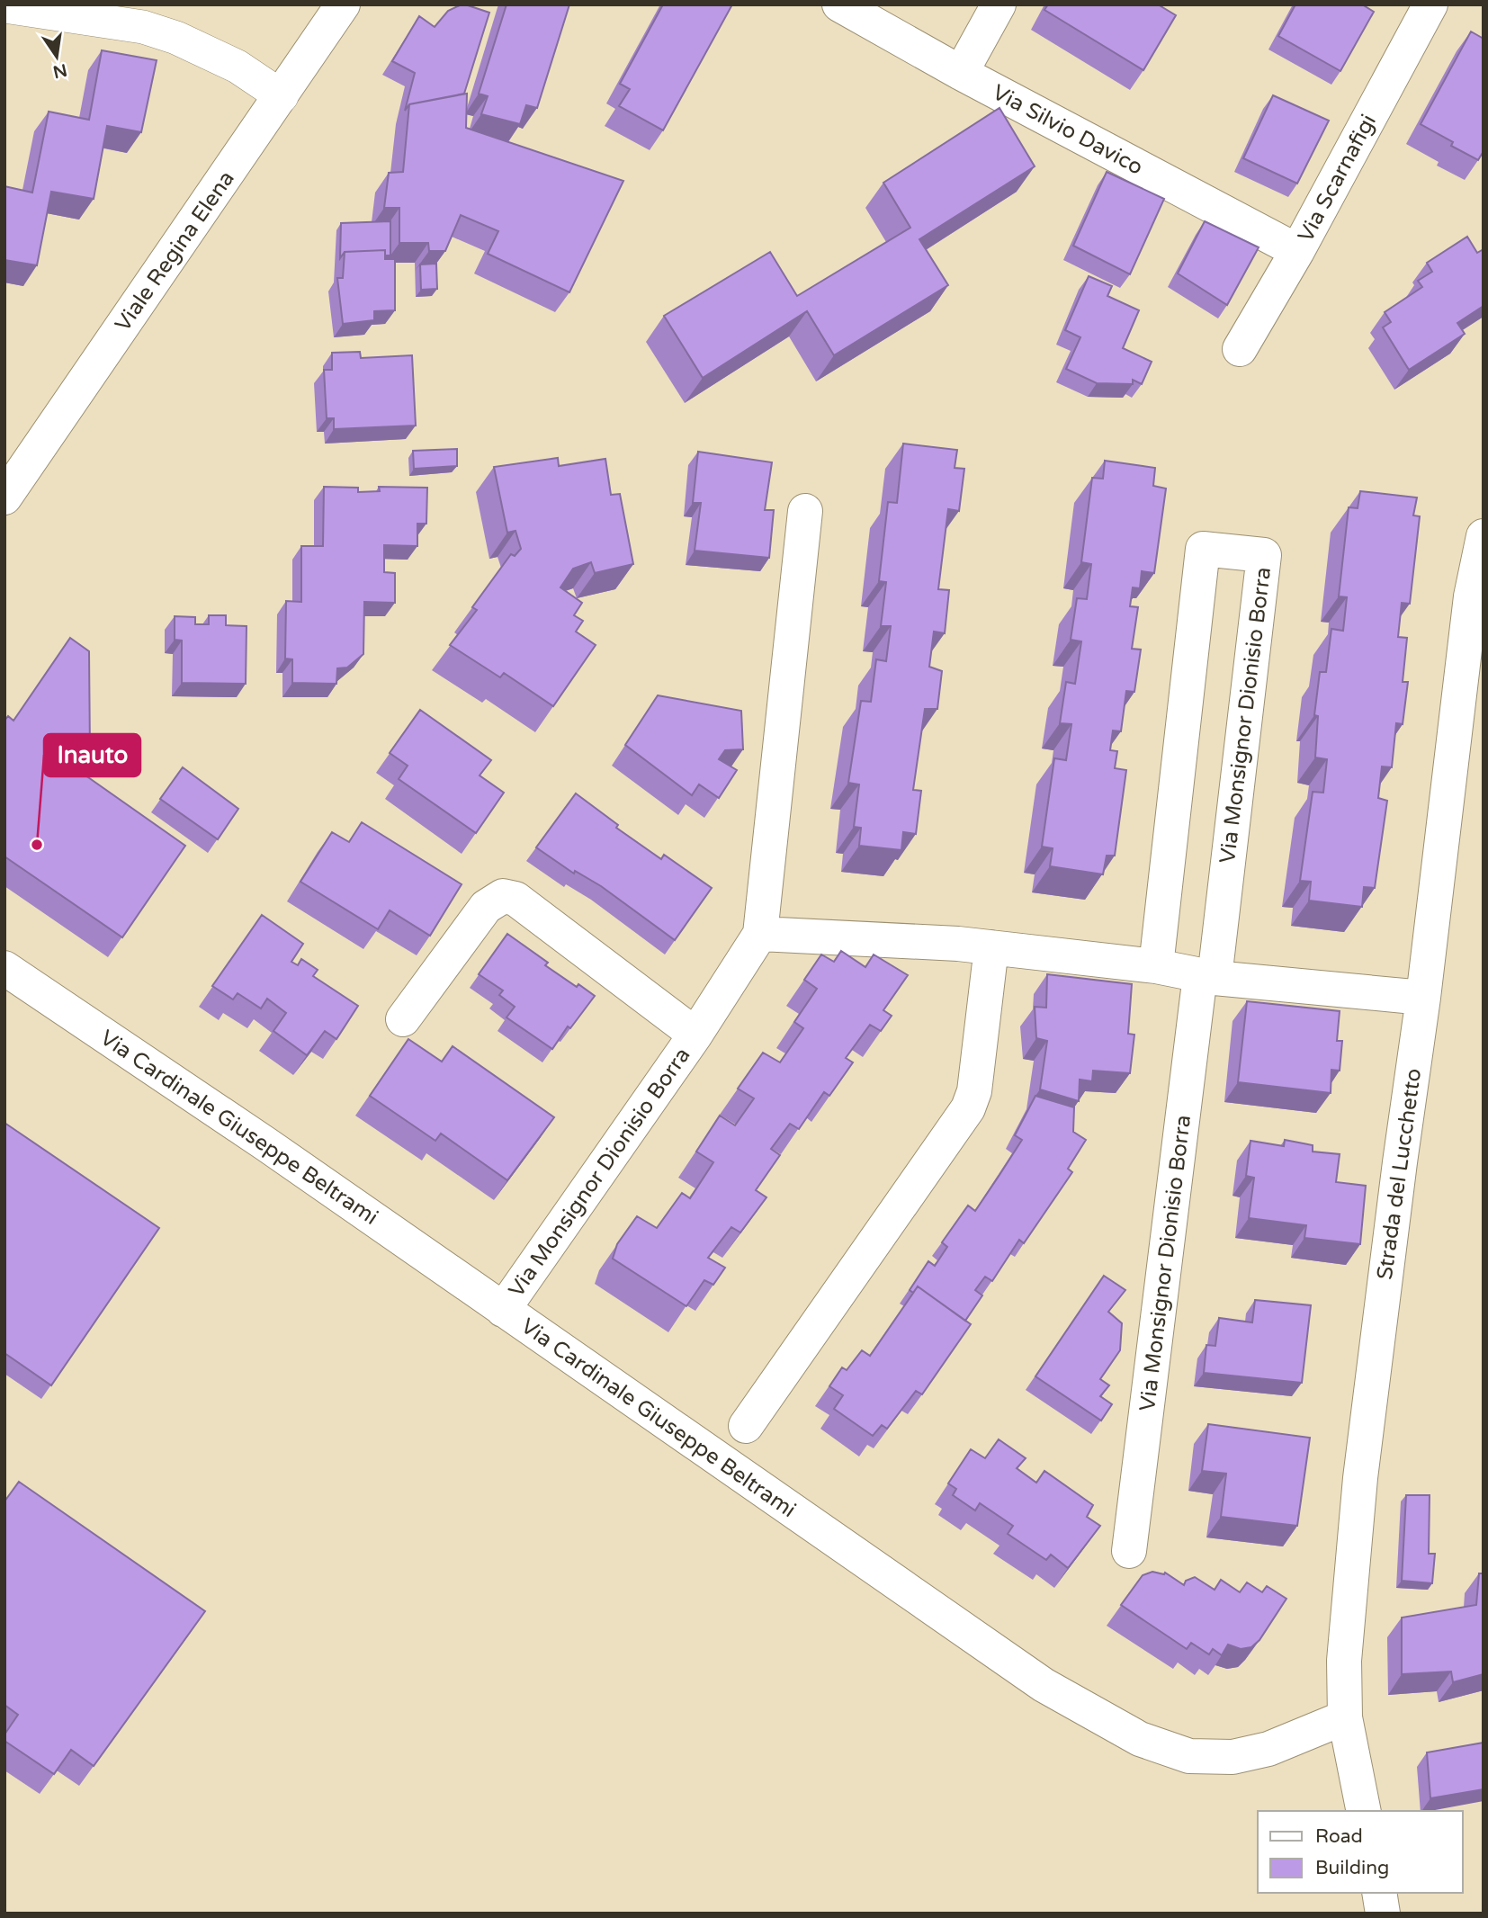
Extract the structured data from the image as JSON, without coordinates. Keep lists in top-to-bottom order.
{
  "streets": {
    "street": [
      "Via Silvio Davico",
      "Via Scarnafigi",
      "Viale Regina Elena",
      "Via Monsignor Dionisio Borra",
      "Via Cardinale Giuseppe Beltrami",
      "Strada del Lucchetto"
    ]
  },
  "crossings": [
    ["Via Silvio Davico", "Via Scarnafigi"],
    ["Via Monsignor Dionisio Borra", "Via Cardinale Giuseppe Beltrami"],
    ["Via Cardinale Giuseppe Beltrami", "Strada del Lucchetto"]
  ],
  "places": ["Inauto"],
  "legend": ["Road", "Building"],
  "north": "bottom"
}
